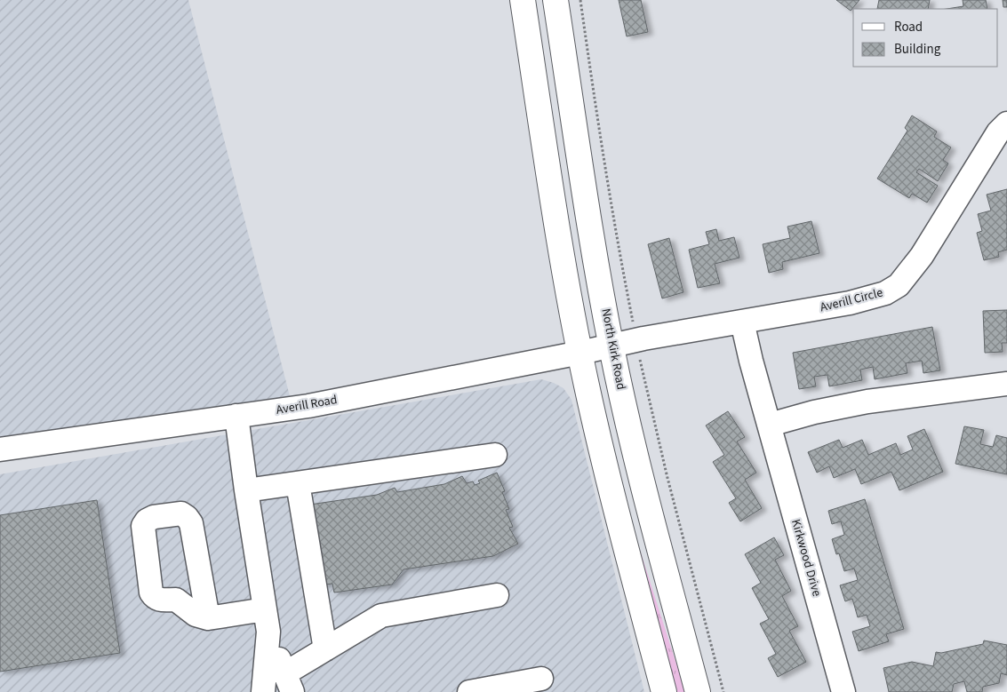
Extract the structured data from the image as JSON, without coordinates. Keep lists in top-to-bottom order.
{
  "streets": {
    "main road": ["North Kirk Road"],
    "street": ["Averill Circle", "Averill Road", "Kirkwood Drive"]
  },
  "crossings": [
    ["Averill Circle", "North Kirk Road"],
    ["Averill Circle", "Averill Road"],
    ["Averill Circle", "Kirkwood Drive"],
    ["North Kirk Road", "Averill Road"]
  ],
  "legend": ["Road", "Building"]
}
